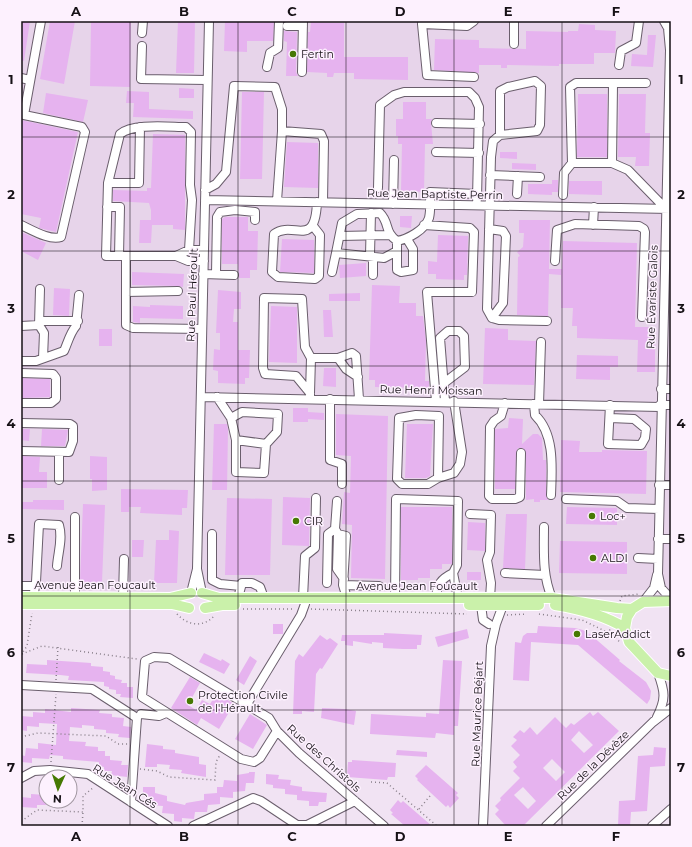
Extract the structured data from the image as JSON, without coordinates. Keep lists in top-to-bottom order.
{
  "streets": {
    "main road": ["Avenue Jean Foucault"],
    "street": [
      "Rue Jean Baptiste Perrin",
      "Rue Paul Héroult",
      "Rue Évariste Galois",
      "Rue Henri Moissan",
      "Rue Maurice Béjart",
      "Rue des Christols",
      "Rue de la Dévèze",
      "Rue Jean Cés"
    ]
  },
  "crossings": [
    ["Rue Jean Baptiste Perrin", "Rue Paul Héroult"],
    ["Rue Jean Baptiste Perrin", "Rue Évariste Galois"],
    ["Rue Paul Héroult", "Rue Henri Moissan"],
    ["Rue Paul Héroult", "Avenue Jean Foucault"],
    ["Rue Évariste Galois", "Rue Henri Moissan"],
    ["Avenue Jean Foucault", "Rue Maurice Béjart"]
  ],
  "places": [
    "Fertin",
    "Loc+",
    "CIR",
    "ALDI",
    "LaserAddict",
    "Protection Civile de l'Hérault"
  ],
  "north": "bottom",
  "grid": {
    "columns": [
      "A",
      "B",
      "C",
      "D",
      "E",
      "F"
    ],
    "rows": [
      "1",
      "2",
      "3",
      "4",
      "5",
      "6",
      "7"
    ]
  }
}
